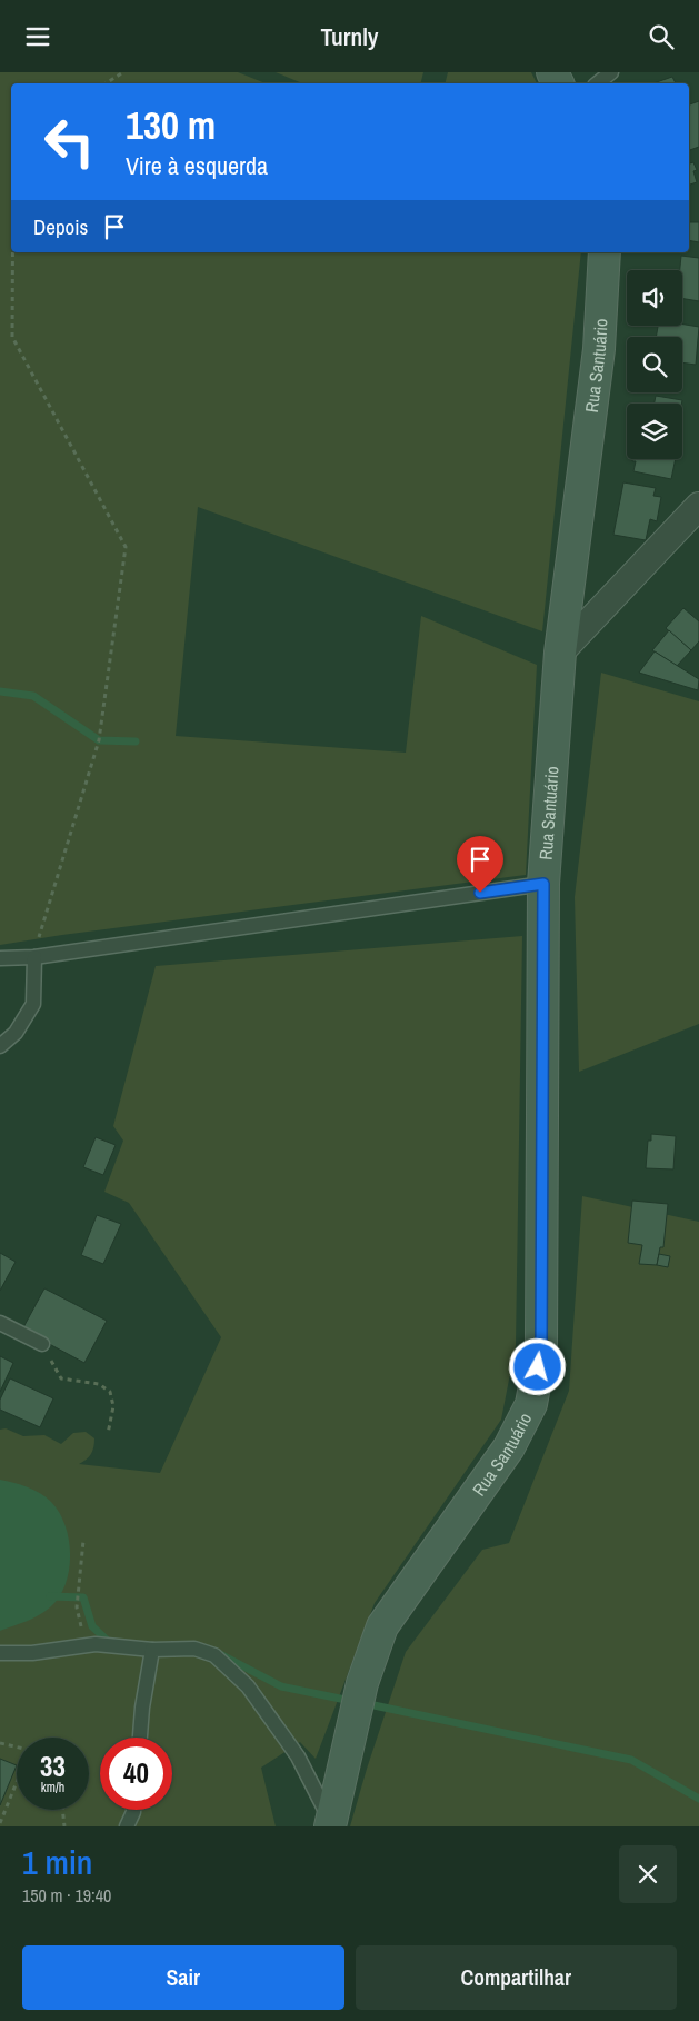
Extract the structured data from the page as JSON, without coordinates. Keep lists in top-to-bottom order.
{
  "streets": {
    "street": ["Rua Santuário"]
  },
  "page": {
    "header": "Turnly",
    "turn": ["130 m", "Vire à esquerda"],
    "then": "Depois",
    "speed": "33 km/h",
    "limit": "40",
    "heading": ["1 min", "150 m · 19:40"],
    "buttons": ["Sair", "Compartilhar"]
  }
}
